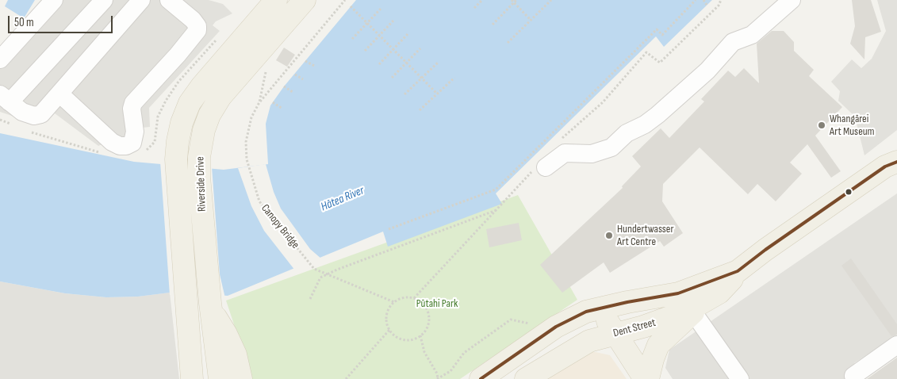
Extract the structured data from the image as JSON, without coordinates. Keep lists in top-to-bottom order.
{
  "streets": {
    "main road": ["Riverside Drive", "Dent Street"],
    "path": ["Canopy Bridge"]
  },
  "water": ["Hātea River"],
  "parks": ["Pūtahi Park"],
  "places": ["Whangārei Art Museum", "Hundertwasser Art Centre"],
  "scale_bar": "50 m"
}
